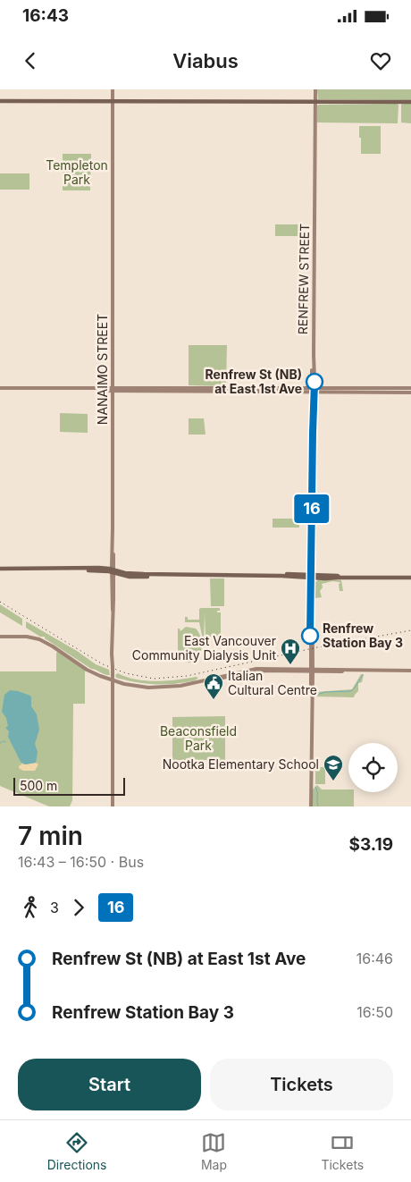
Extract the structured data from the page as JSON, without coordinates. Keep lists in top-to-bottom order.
{
  "streets": {
    "main road": ["RENFREW STREET", "NANAIMO STREET"]
  },
  "parks": ["Templeton Park", "Beaconsfield Park"],
  "places": {
    "other": ["Renfrew St (NB) at East 1st Ave", "Renfrew Station Bay 3"],
    "hospital": ["East Vancouver Community Dialysis Unit"],
    "public building": ["Italian Cultural Centre"],
    "school or university": ["Nootka Elementary School"]
  },
  "lines": ["bus line 16"],
  "scale_bar": "500 m",
  "page": {
    "status": "16:43",
    "header": "Viabus",
    "on_map": "16",
    "scale": "500 m",
    "heading": ["7 min", "16:43 – 16:50 · Bus", "$3.19"],
    "legs": ["3", "16"],
    "list": [
      {
        "name": "Renfrew St (NB) at East 1st Ave",
        "value": "16:46"
      },
      {
        "name": "Renfrew Station Bay 3",
        "value": "16:50"
      }
    ],
    "buttons": ["Start", "Tickets"],
    "tabs": ["Directions", "Map", "Tickets"]
  }
}
